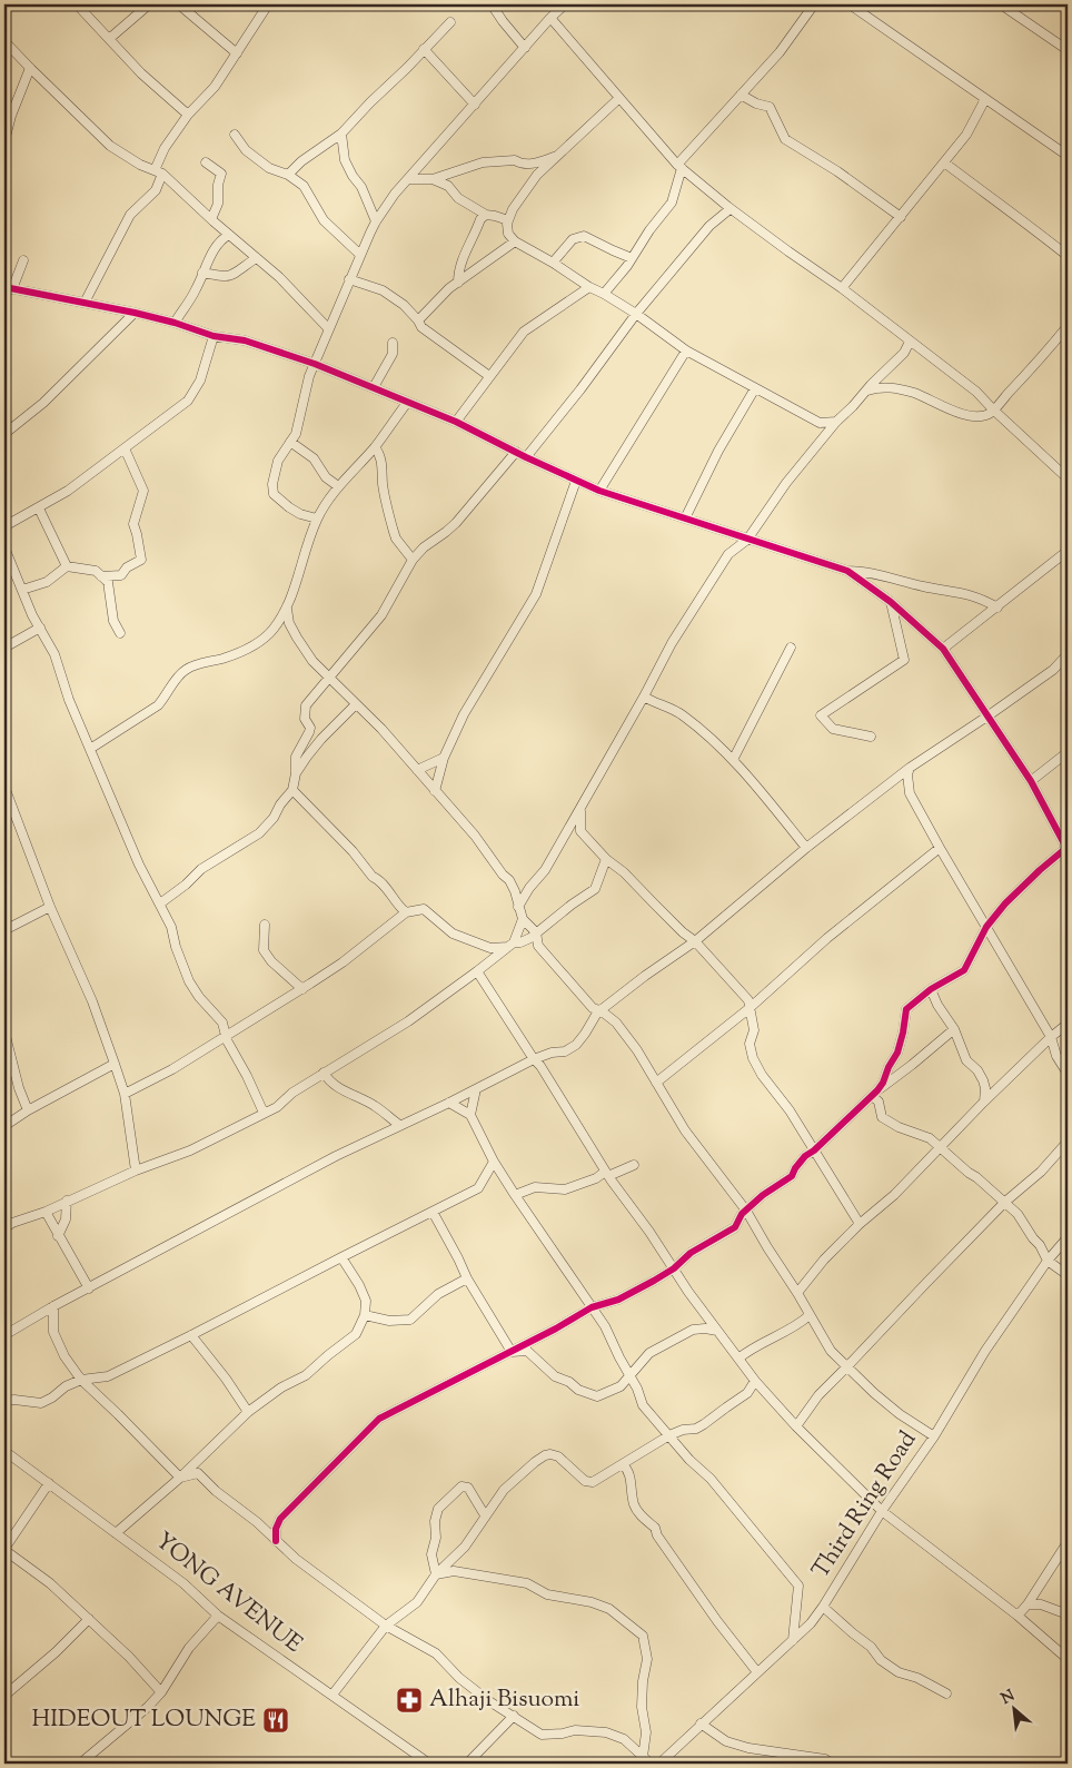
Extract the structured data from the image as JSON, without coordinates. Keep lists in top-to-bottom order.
{
  "streets": {
    "street": ["Third Ring Road", "YONG AVENUE"]
  },
  "places": {
    "pharmacy": ["Alhaji Bisuomi"],
    "restaurant": ["HIDEOUT LOUNGE"]
  },
  "north": "top left"
}
